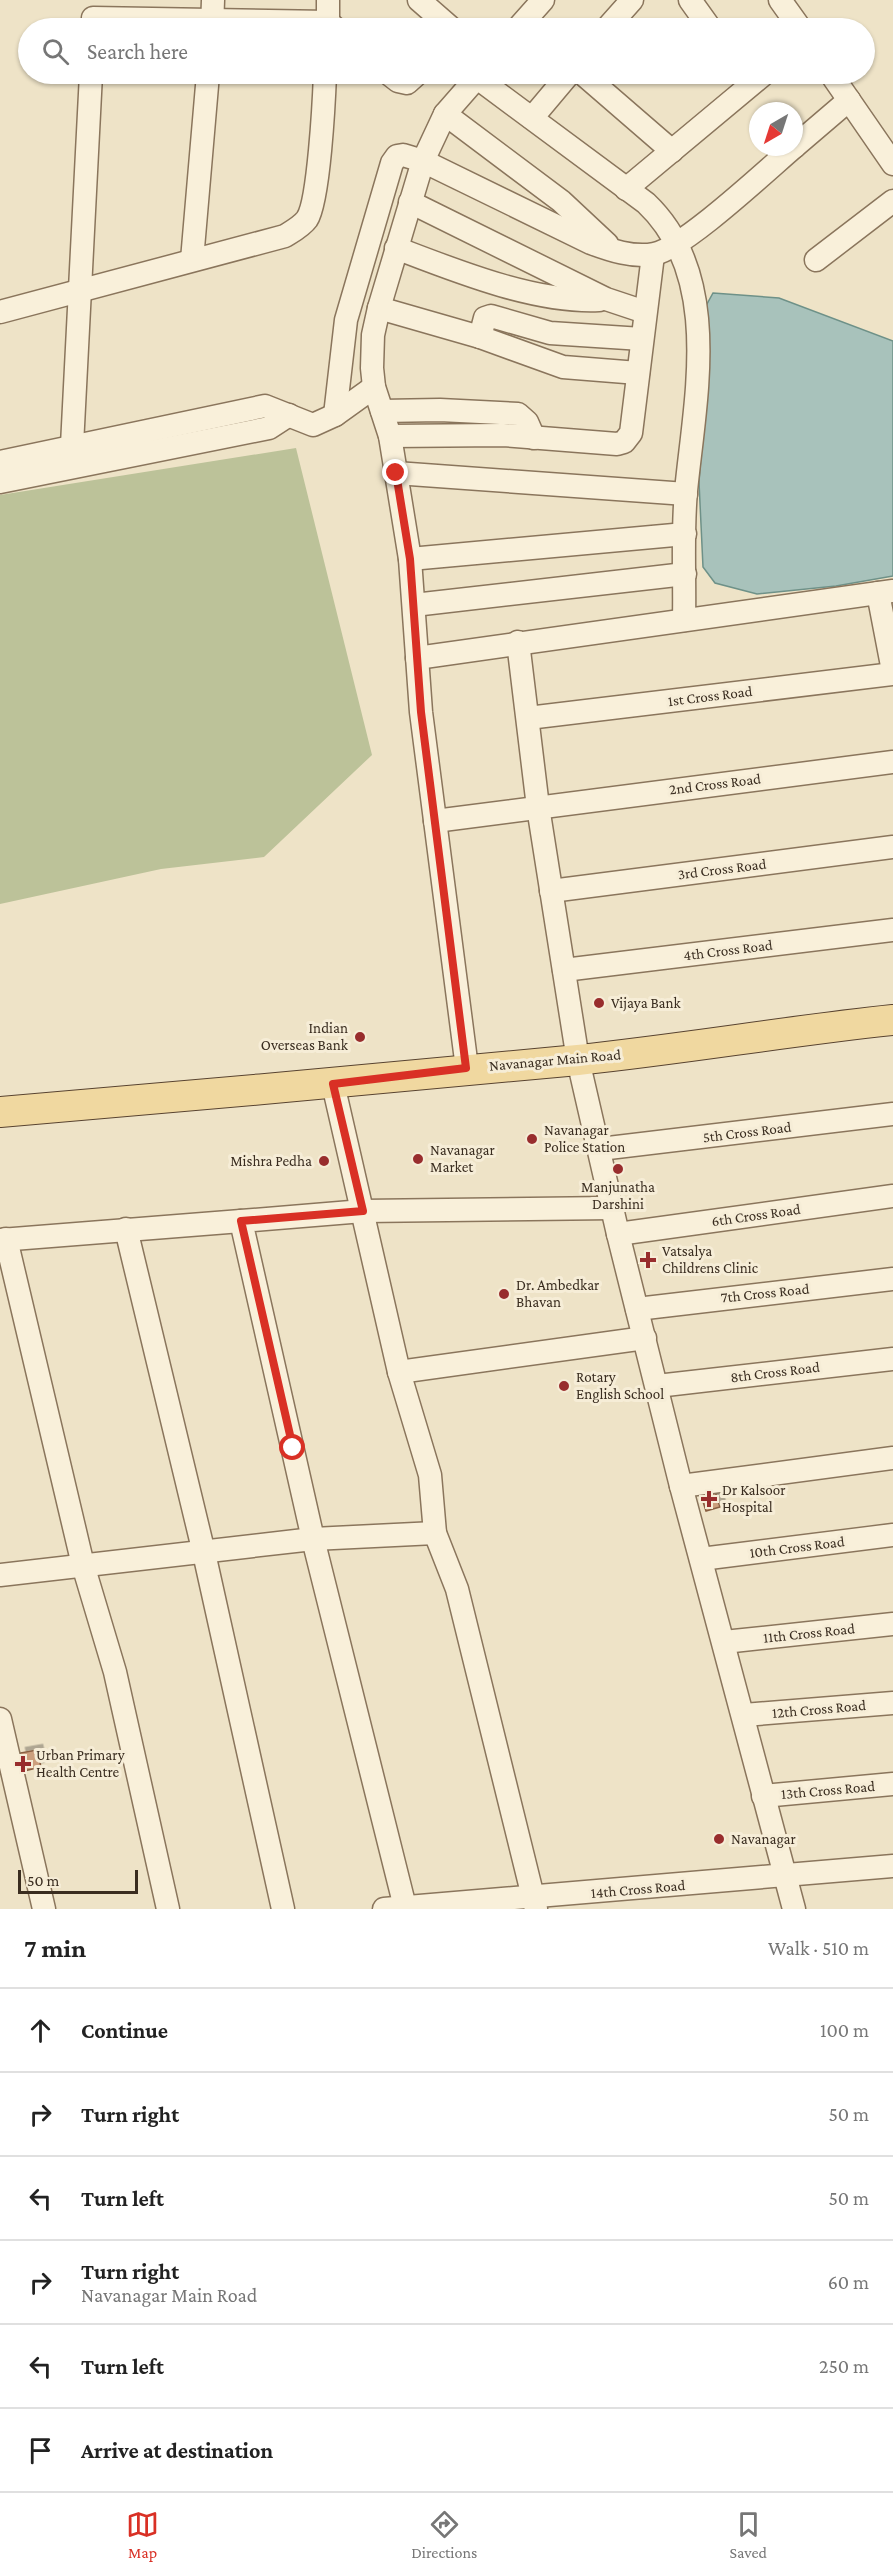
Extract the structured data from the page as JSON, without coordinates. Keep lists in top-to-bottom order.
{
  "streets": {
    "main road": ["Navanagar Main Road"],
    "street": [
      "1st Cross Road",
      "2nd Cross Road",
      "3rd Cross Road",
      "4th Cross Road",
      "5th Cross Road",
      "6th Cross Road",
      "7th Cross Road",
      "8th Cross Road",
      "10th Cross Road",
      "11th Cross Road",
      "12th Cross Road",
      "13th Cross Road",
      "14th Cross Road"
    ]
  },
  "places": {
    "other": [
      "Vijaya Bank",
      "Indian Overseas Bank",
      "Navanagar Police Station",
      "Navanagar Market",
      "Mishra Pedha",
      "Manjunatha Darshini",
      "Dr. Ambedkar Bhavan",
      "Rotary English School",
      "Navanagar"
    ],
    "health": ["Vatsalya Childrens Clinic", "Dr Kalsoor Hospital", "Urban Primary Health Centre"]
  },
  "scale_bar": "50 m",
  "north": "bottom left",
  "page": {
    "search": "Search here",
    "scale": "50 m",
    "heading": ["7 min", "Walk · 510 m"],
    "list": [
      ["Continue", "100 m"],
      ["Turn right", "50 m"],
      ["Turn left", "50 m"],
      ["Turn right", "Navanagar Main Road", "60 m"],
      ["Turn left", "250 m"],
      "Arrive at destination"
    ],
    "nav": ["Map", "Directions", "Saved"]
  }
}
